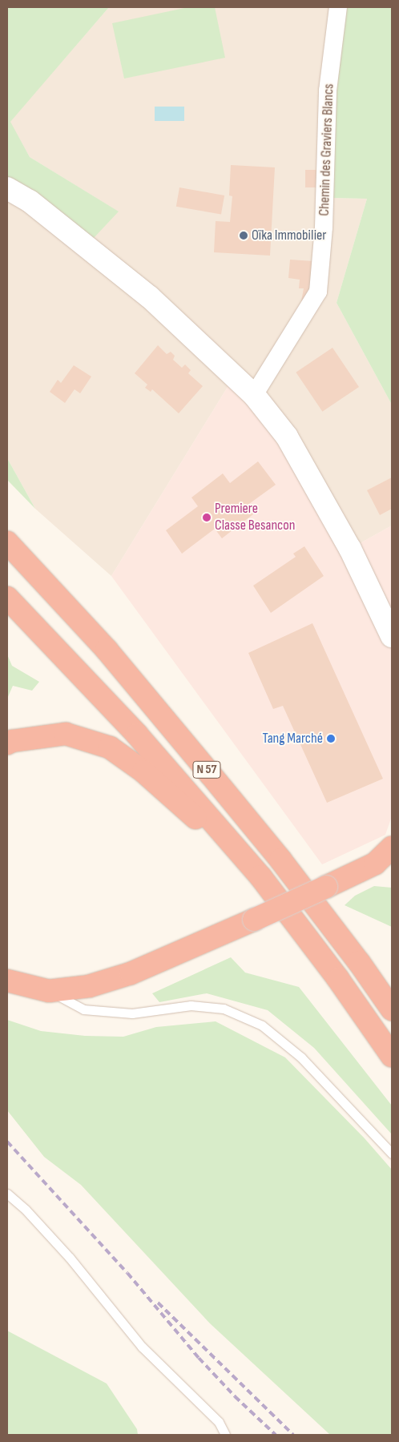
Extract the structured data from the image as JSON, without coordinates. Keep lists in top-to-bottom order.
{
  "streets": {
    "highway": ["N 57"],
    "street": ["Chemin des Graviers Blancs"]
  },
  "places": ["Oïka Immobilier", "Premiere Classe Besancon", "Tang Marché"]
}
